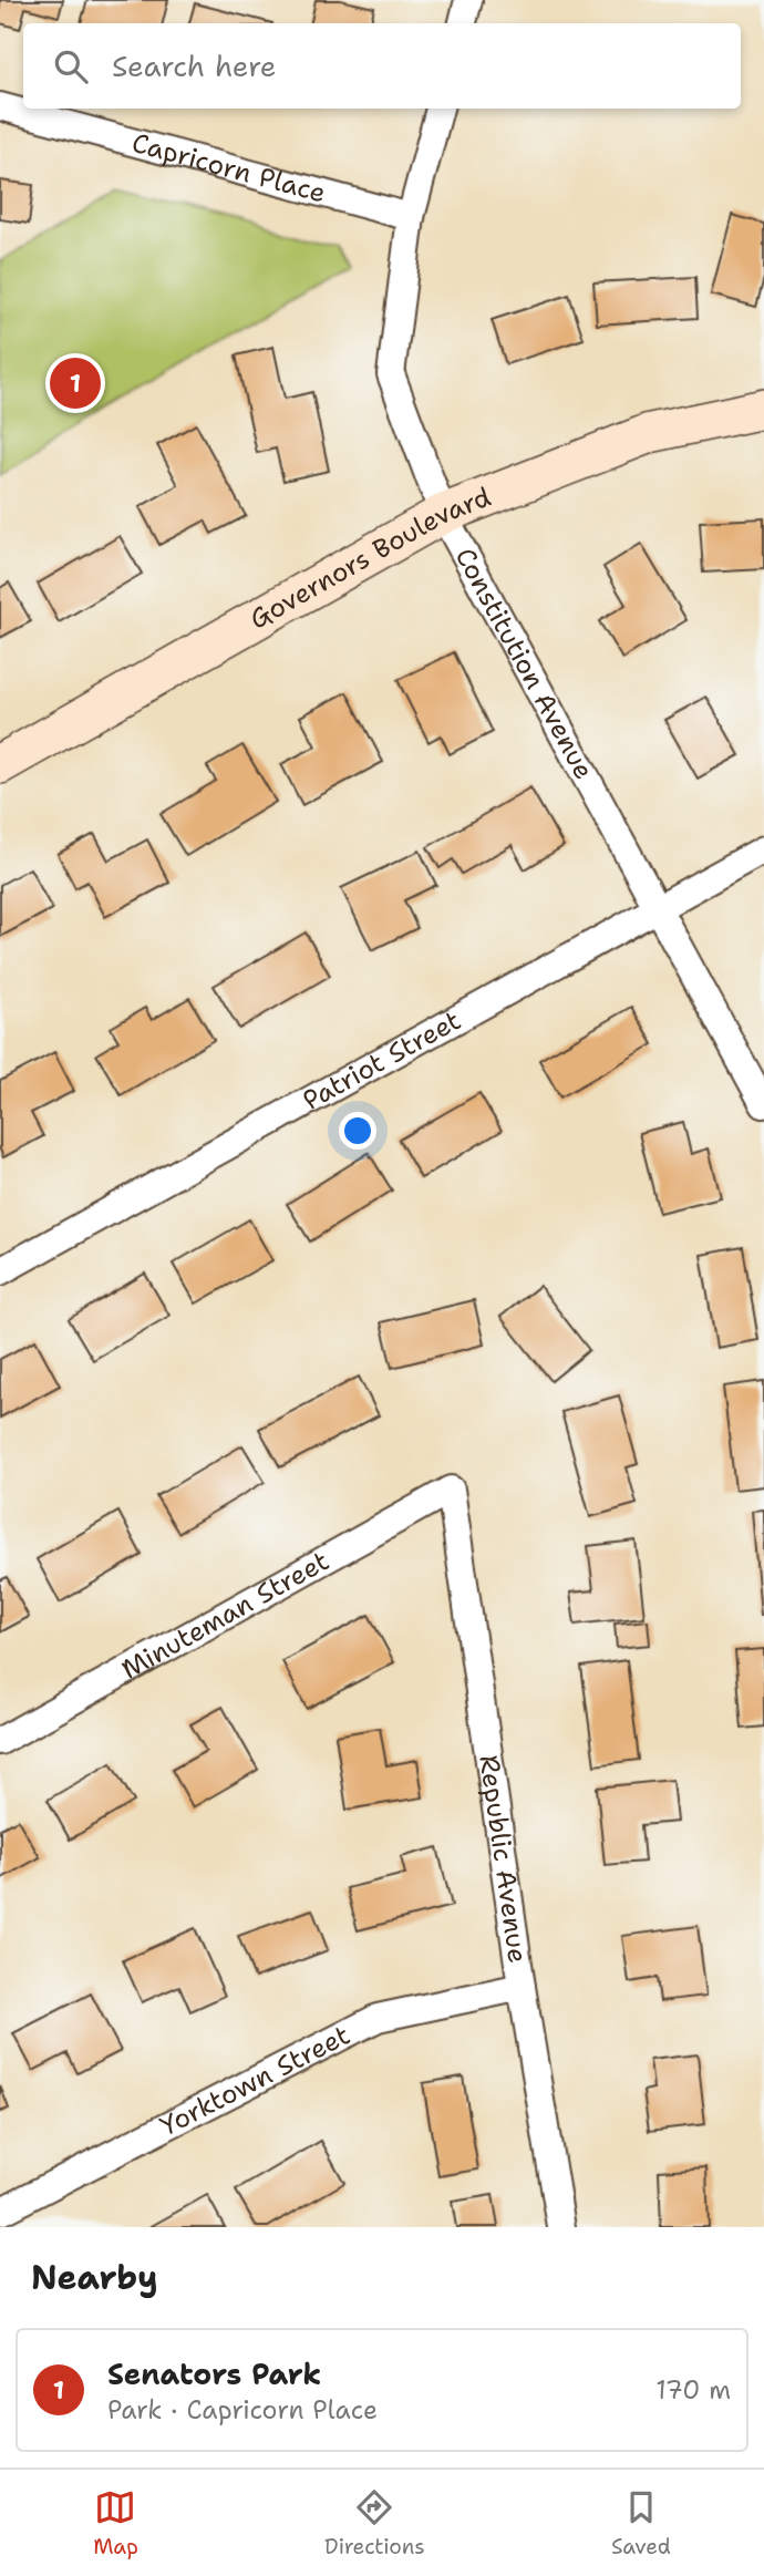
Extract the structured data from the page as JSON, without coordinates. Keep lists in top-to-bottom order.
{
  "streets": {
    "main road": ["Governors Boulevard"],
    "street": [
      "Capricorn Place",
      "Constitution Avenue",
      "Patriot Street",
      "Minuteman Street",
      "Republic Avenue",
      "Yorktown Street"
    ]
  },
  "crossings": [
    ["Capricorn Place", "Constitution Avenue"],
    ["Governors Boulevard", "Constitution Avenue"],
    ["Constitution Avenue", "Patriot Street"],
    ["Minuteman Street", "Republic Avenue"],
    ["Republic Avenue", "Yorktown Street"]
  ],
  "page": {
    "search": "Search here",
    "pins": "1",
    "heading": "Nearby",
    "list": [
      {
        "mark": "1",
        "name": "Senators Park",
        "note": "Park · Capricorn Place",
        "value": "170 m"
      }
    ],
    "nav": ["Map", "Directions", "Saved"]
  }
}
